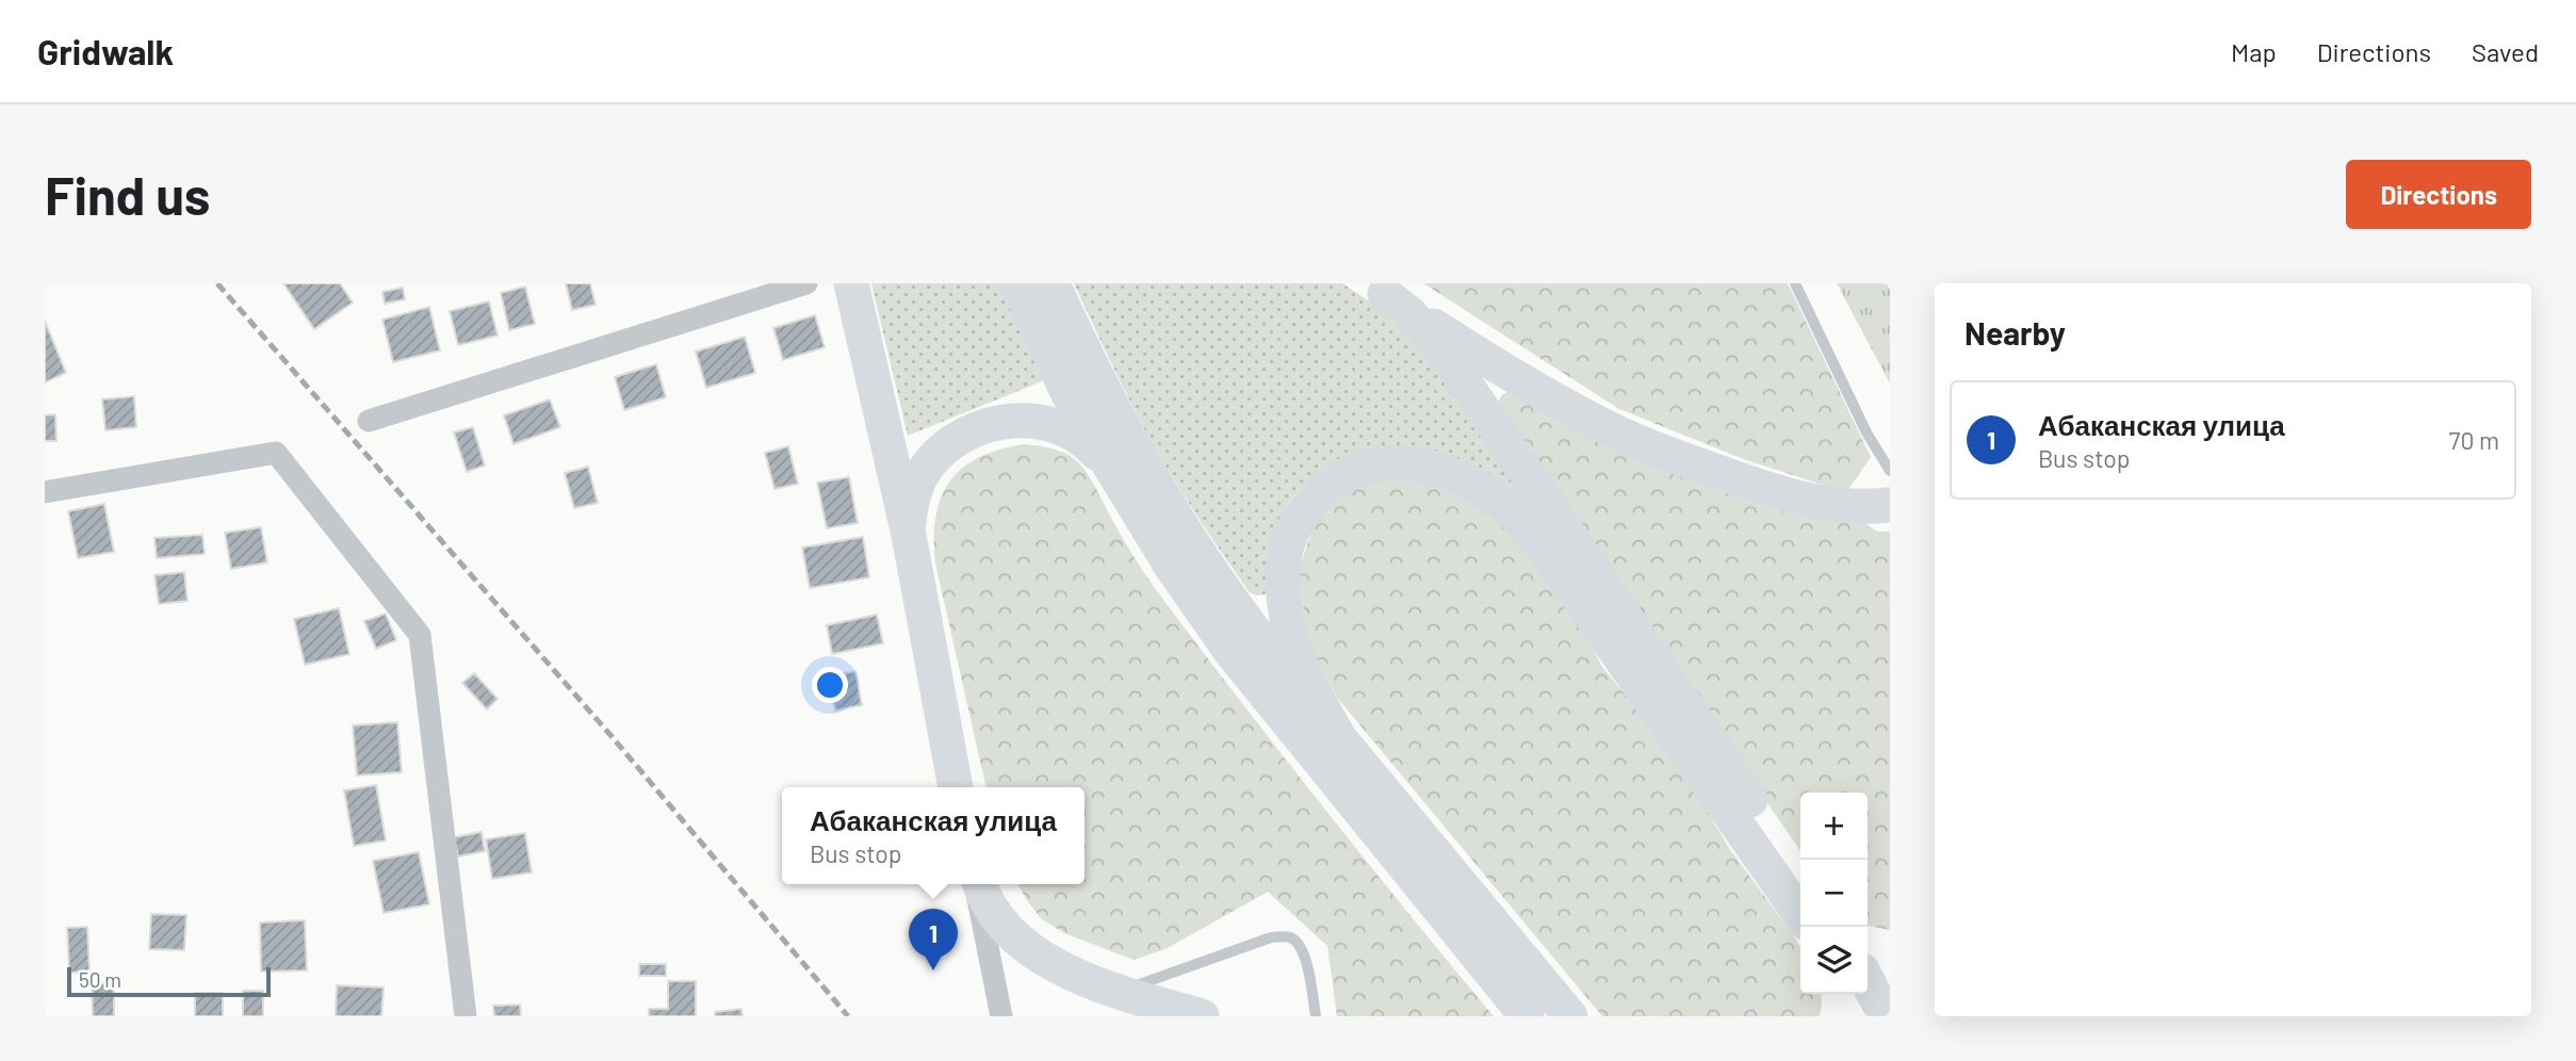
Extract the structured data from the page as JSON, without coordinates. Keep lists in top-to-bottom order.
{
  "scale_bar": "50 m",
  "page": {
    "header": "Gridwalk",
    "nav": ["Map", "Directions", "Saved"],
    "buttons": "Directions",
    "title": "Find us",
    "heading": "Nearby",
    "list": [
      {
        "mark": "1",
        "name": "Абаканская улица",
        "note": "Bus stop",
        "value": "70 m"
      }
    ],
    "popup": ["Абаканская улица", "Bus stop"],
    "map_buttons": ["+", "−"],
    "pins": "1",
    "scale": "50 m"
  }
}
